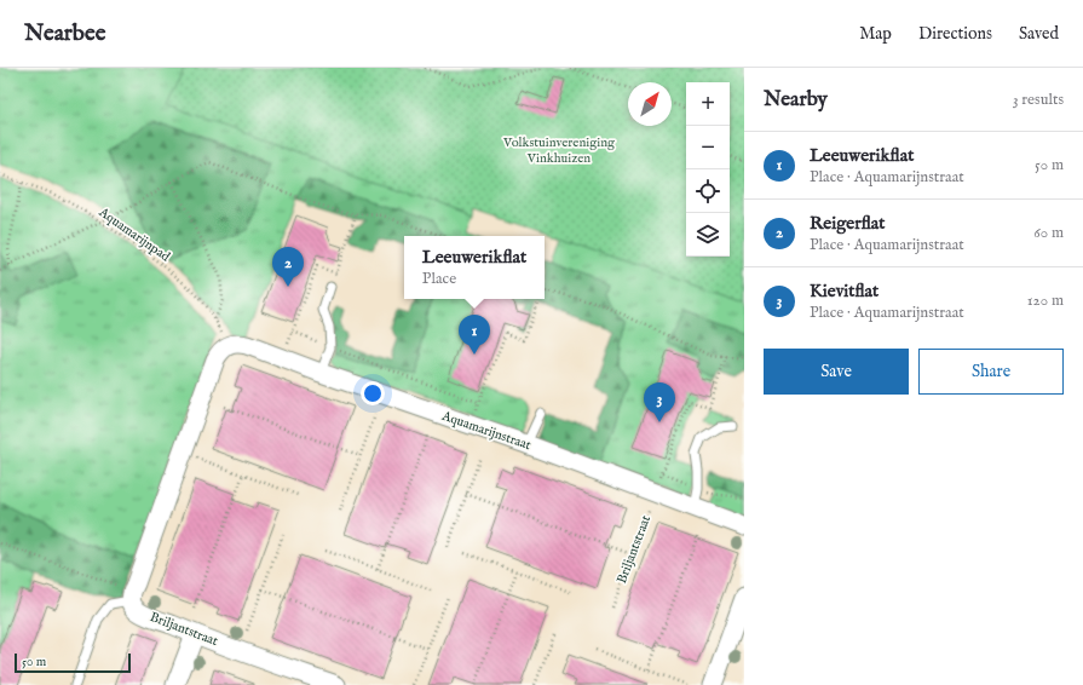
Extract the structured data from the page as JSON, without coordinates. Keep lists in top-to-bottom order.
{
  "streets": {
    "street": ["Aquamarijnstraat", "Briljantstraat"],
    "path": ["Aquamarijnpad"]
  },
  "crossings": [
    ["Aquamarijnpad", "Aquamarijnstraat"],
    ["Aquamarijnstraat", "Briljantstraat"]
  ],
  "parks": ["Volkstuinvereniging Vinkhuizen"],
  "scale_bar": "50 m",
  "north": "top right",
  "page": {
    "header": "Nearbee",
    "nav": ["Map", "Directions", "Saved"],
    "heading": ["Nearby", "3 results"],
    "map_buttons": ["+", "−"],
    "list": [
      {
        "mark": "1",
        "name": "Leeuwerikflat",
        "note": "Place · Aquamarijnstraat",
        "value": "50 m"
      },
      {
        "mark": "2",
        "name": "Reigerflat",
        "note": "Place · Aquamarijnstraat",
        "value": "60 m"
      },
      {
        "mark": "3",
        "name": "Kievitflat",
        "note": "Place · Aquamarijnstraat",
        "value": "120 m"
      }
    ],
    "popup": ["Leeuwerikflat", "Place"],
    "pins": ["2", "1", "3"],
    "buttons": ["Save", "Share"],
    "scale": "50 m"
  }
}
